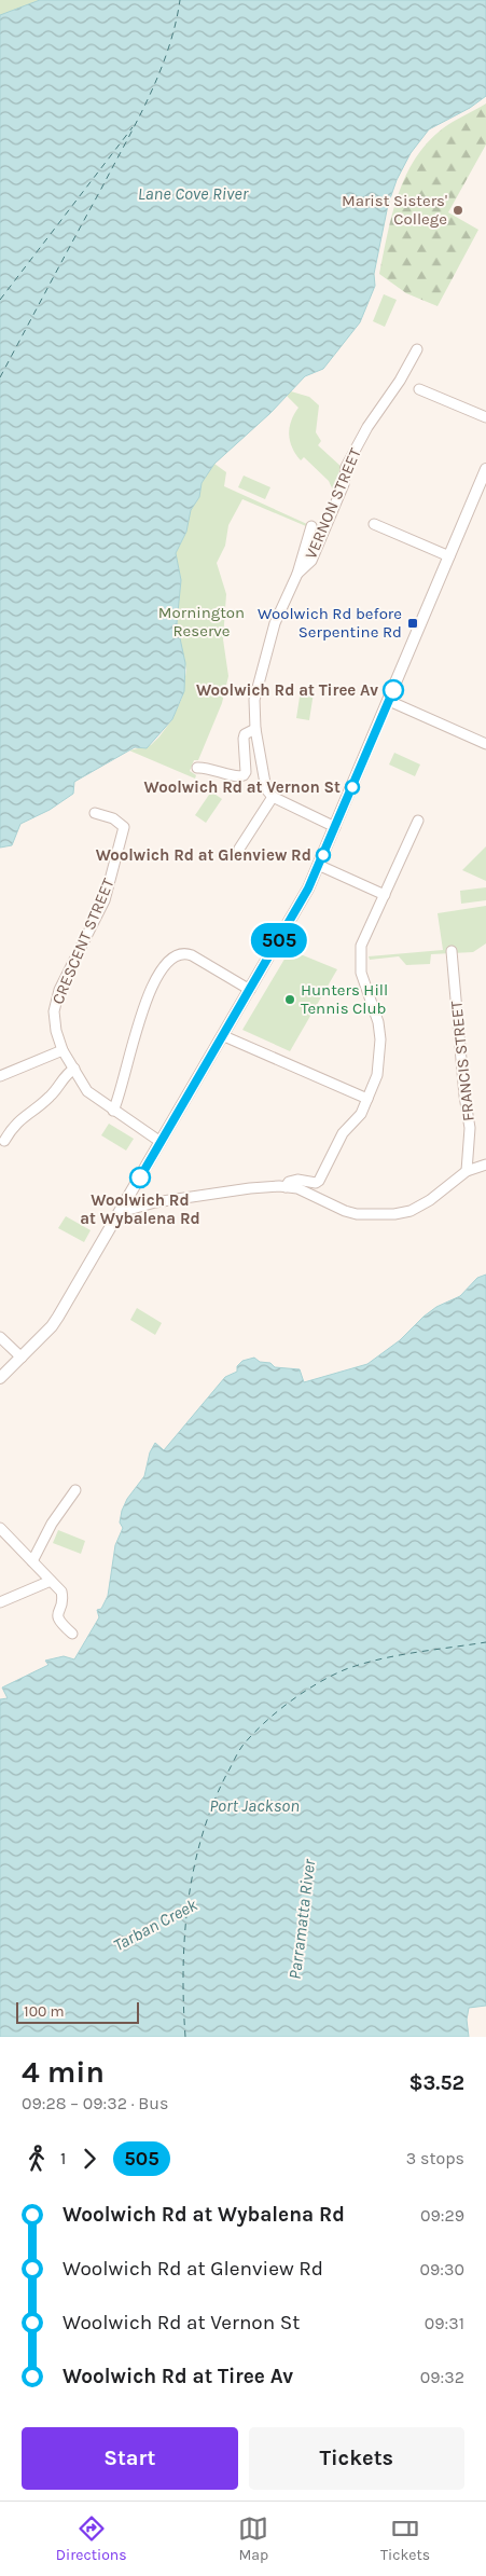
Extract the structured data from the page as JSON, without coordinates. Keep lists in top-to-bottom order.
{
  "streets": {
    "street": ["VERNON STREET", "CRESCENT STREET", "FRANCIS STREET"]
  },
  "water": [
    "Lane Cove River",
    "Port Jackson",
    "Parramatta River",
    "Tarban Creek"
  ],
  "parks": ["Mornington Reserve"],
  "places": {
    "other": [
      "Marist Sisters' College",
      "Woolwich Rd at Tiree Av",
      "Woolwich Rd at Vernon St",
      "Woolwich Rd at Glenview Rd",
      "Hunters Hill Tennis Club",
      "Woolwich Rd at Wybalena Rd"
    ],
    "transit": ["Woolwich Rd before Serpentine Rd"]
  },
  "lines": ["bus line 505"],
  "scale_bar": "100 m",
  "page": {
    "on_map": "505",
    "scale": "100 m",
    "heading": ["4 min", "09:28 – 09:32 · Bus", "$3.52"],
    "legs": ["1", "505", "3 stops"],
    "list": [
      {
        "name": "Woolwich Rd at Wybalena Rd",
        "value": "09:29"
      },
      {
        "name": "Woolwich Rd at Glenview Rd",
        "value": "09:30"
      },
      {
        "name": "Woolwich Rd at Vernon St",
        "value": "09:31"
      },
      {
        "name": "Woolwich Rd at Tiree Av",
        "value": "09:32"
      }
    ],
    "buttons": ["Start", "Tickets"],
    "tabs": ["Directions", "Map", "Tickets"]
  }
}
